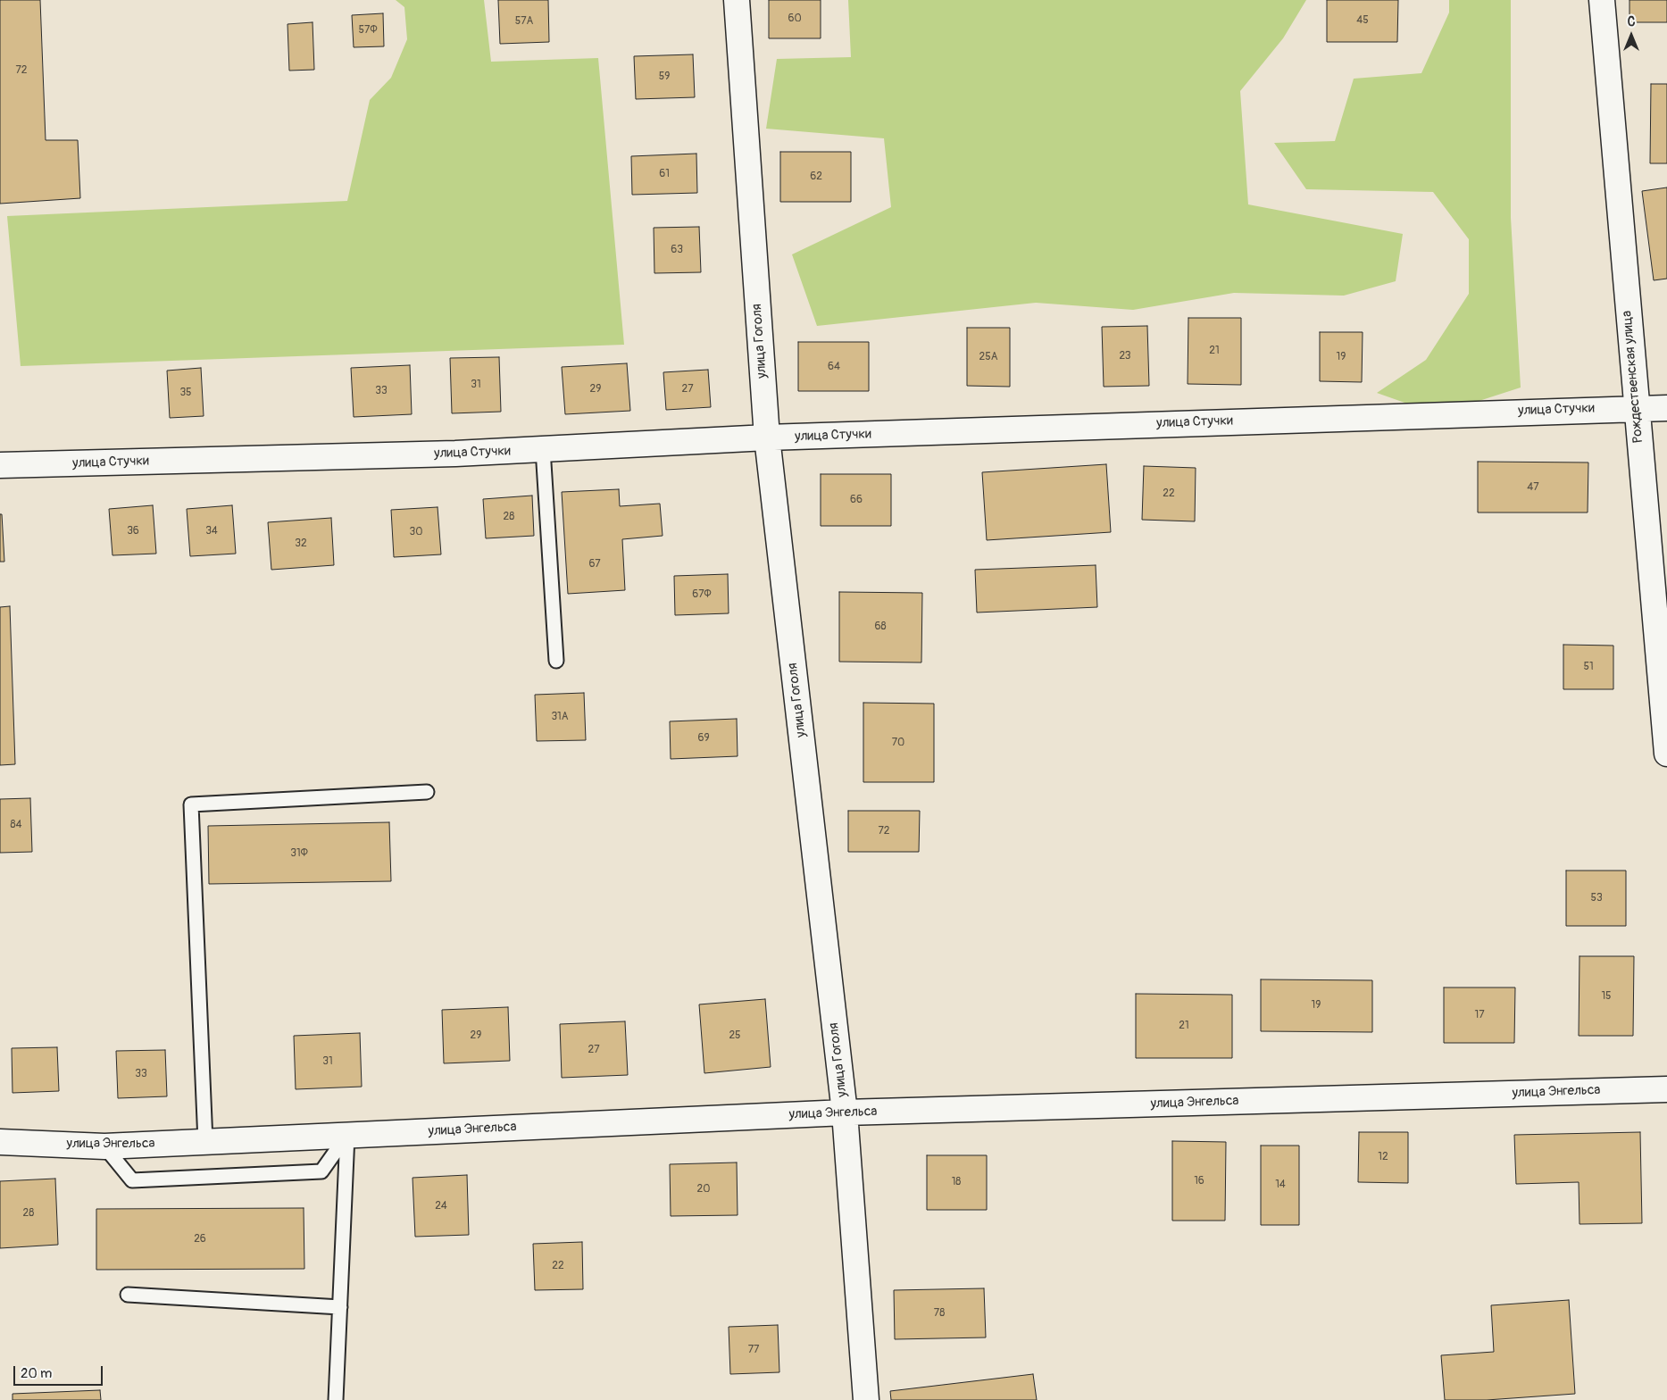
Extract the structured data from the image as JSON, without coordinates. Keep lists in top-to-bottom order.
{
  "streets": {
    "street": [
      "улица Гоголя",
      "Рождественская улица",
      "улица Стучки",
      "улица Энгельса"
    ]
  },
  "crossings": [
    ["улица Гоголя", "улица Стучки"],
    ["улица Гоголя", "улица Энгельса"],
    ["Рождественская улица", "улица Стучки"]
  ],
  "house_numbers": [
    "60",
    "45",
    "57А",
    "57Ф",
    "72",
    "59",
    "61",
    "62",
    "63",
    "21",
    "23",
    "25А",
    "19",
    "64",
    "31",
    "29",
    "27",
    "33",
    "35",
    "47",
    "22",
    "66",
    "28",
    "36",
    "34",
    "30",
    "32",
    "67",
    "67Ф",
    "68",
    "51",
    "31А",
    "69",
    "70",
    "84",
    "72",
    "31Ф",
    "53",
    "15",
    "19",
    "17",
    "21",
    "29",
    "25",
    "27",
    "31",
    "33",
    "12",
    "16",
    "18",
    "14",
    "20",
    "24",
    "28",
    "26",
    "22",
    "78",
    "77"
  ],
  "scale_bar": "20 m",
  "north": "top"
}
